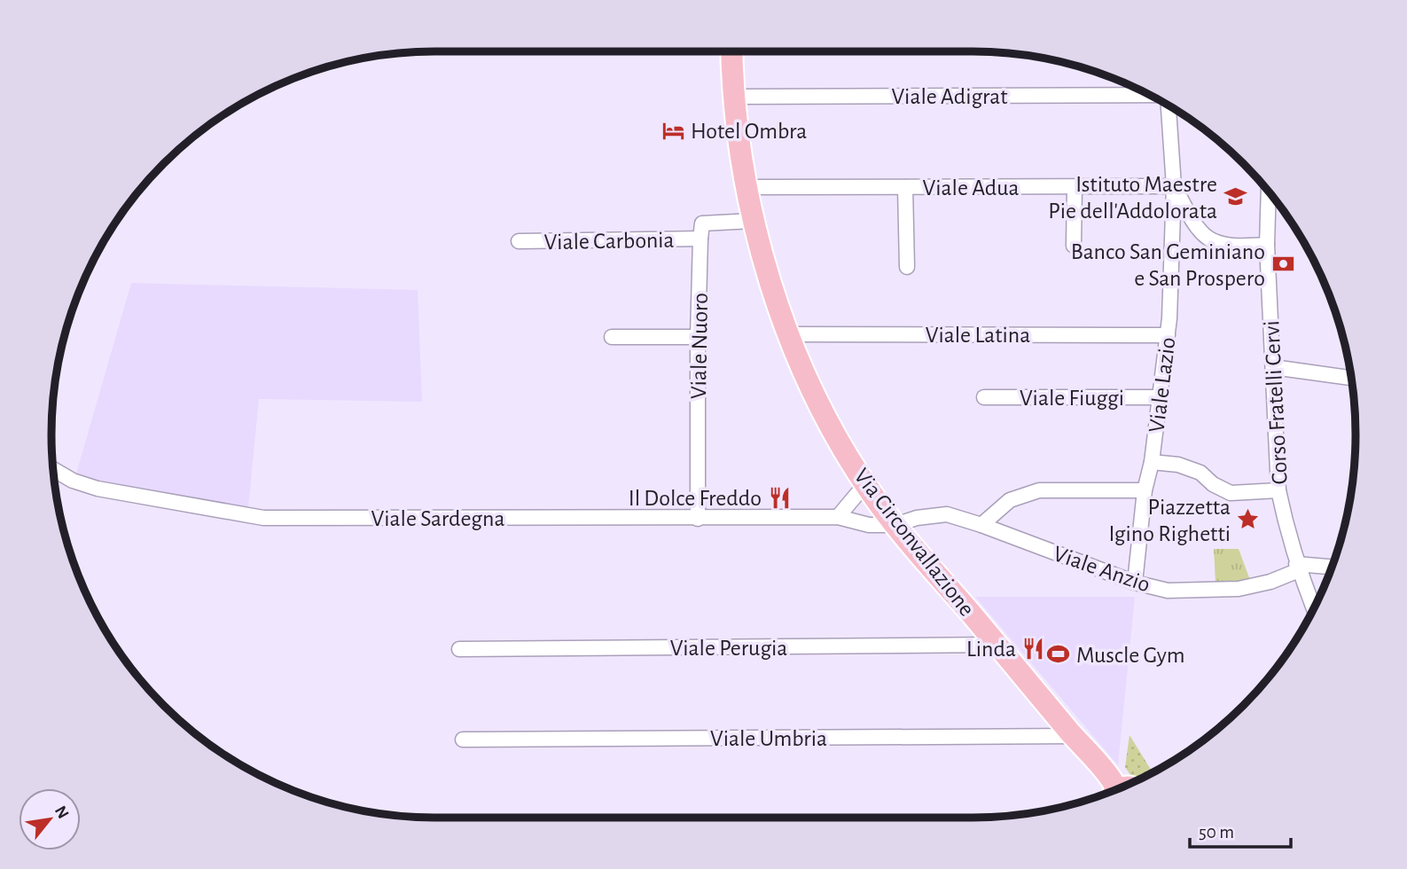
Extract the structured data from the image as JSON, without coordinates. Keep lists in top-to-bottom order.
{
  "streets": {
    "main road": ["Via Circonvallazione"],
    "street": [
      "Viale Adigrat",
      "Viale Adua",
      "Viale Carbonia",
      "Viale Latina",
      "Viale Nuoro",
      "Viale Lazio",
      "Viale Fiuggi",
      "Corso Fratelli Cervi",
      "Viale Sardegna",
      "Viale Anzio",
      "Viale Perugia",
      "Viale Umbria"
    ]
  },
  "crossings": [
    ["Viale Adigrat", "Via Circonvallazione"],
    ["Viale Adua", "Viale Lazio"],
    ["Viale Adua", "Via Circonvallazione"],
    ["Viale Carbonia", "Viale Nuoro"],
    ["Viale Latina", "Viale Lazio"],
    ["Viale Latina", "Via Circonvallazione"],
    ["Viale Nuoro", "Viale Sardegna"],
    ["Viale Lazio", "Viale Fiuggi"],
    ["Viale Lazio", "Corso Fratelli Cervi"],
    ["Viale Lazio", "Viale Anzio"],
    ["Corso Fratelli Cervi", "Viale Anzio"],
    ["Viale Sardegna", "Via Circonvallazione"],
    ["Viale Sardegna", "Viale Anzio"],
    ["Via Circonvallazione", "Viale Anzio"],
    ["Via Circonvallazione", "Viale Perugia"],
    ["Via Circonvallazione", "Viale Umbria"]
  ],
  "places": {
    "hotel": ["Hotel Ombra"],
    "school or university": ["Istituto Maestre Pie dell'Addolorata"],
    "bank": ["Banco San Geminiano e San Prospero"],
    "restaurant": ["Il Dolce Freddo", "Linda"],
    "place": ["Piazzetta Igino Righetti"],
    "sports": ["Muscle Gym"]
  },
  "scale_bar": "50 m",
  "north": "top right"
}
